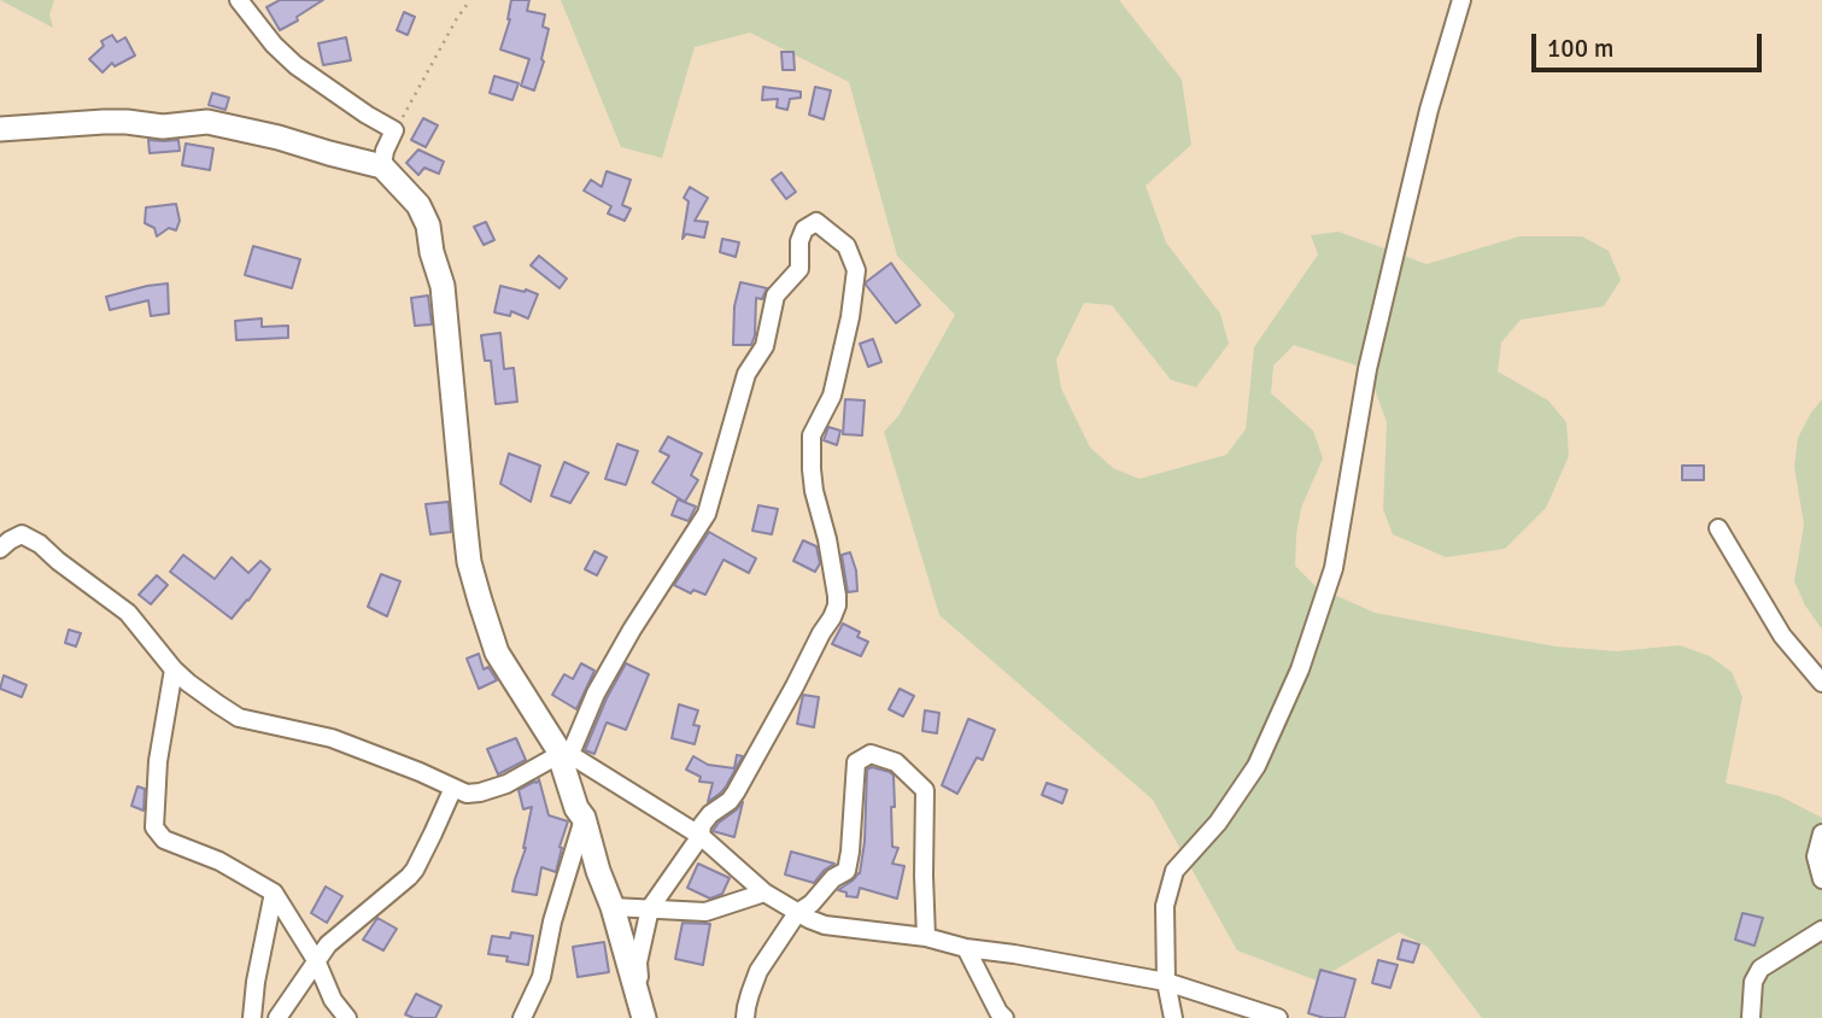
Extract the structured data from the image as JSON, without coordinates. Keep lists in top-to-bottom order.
{
  "scale_bar": "100 m"
}
